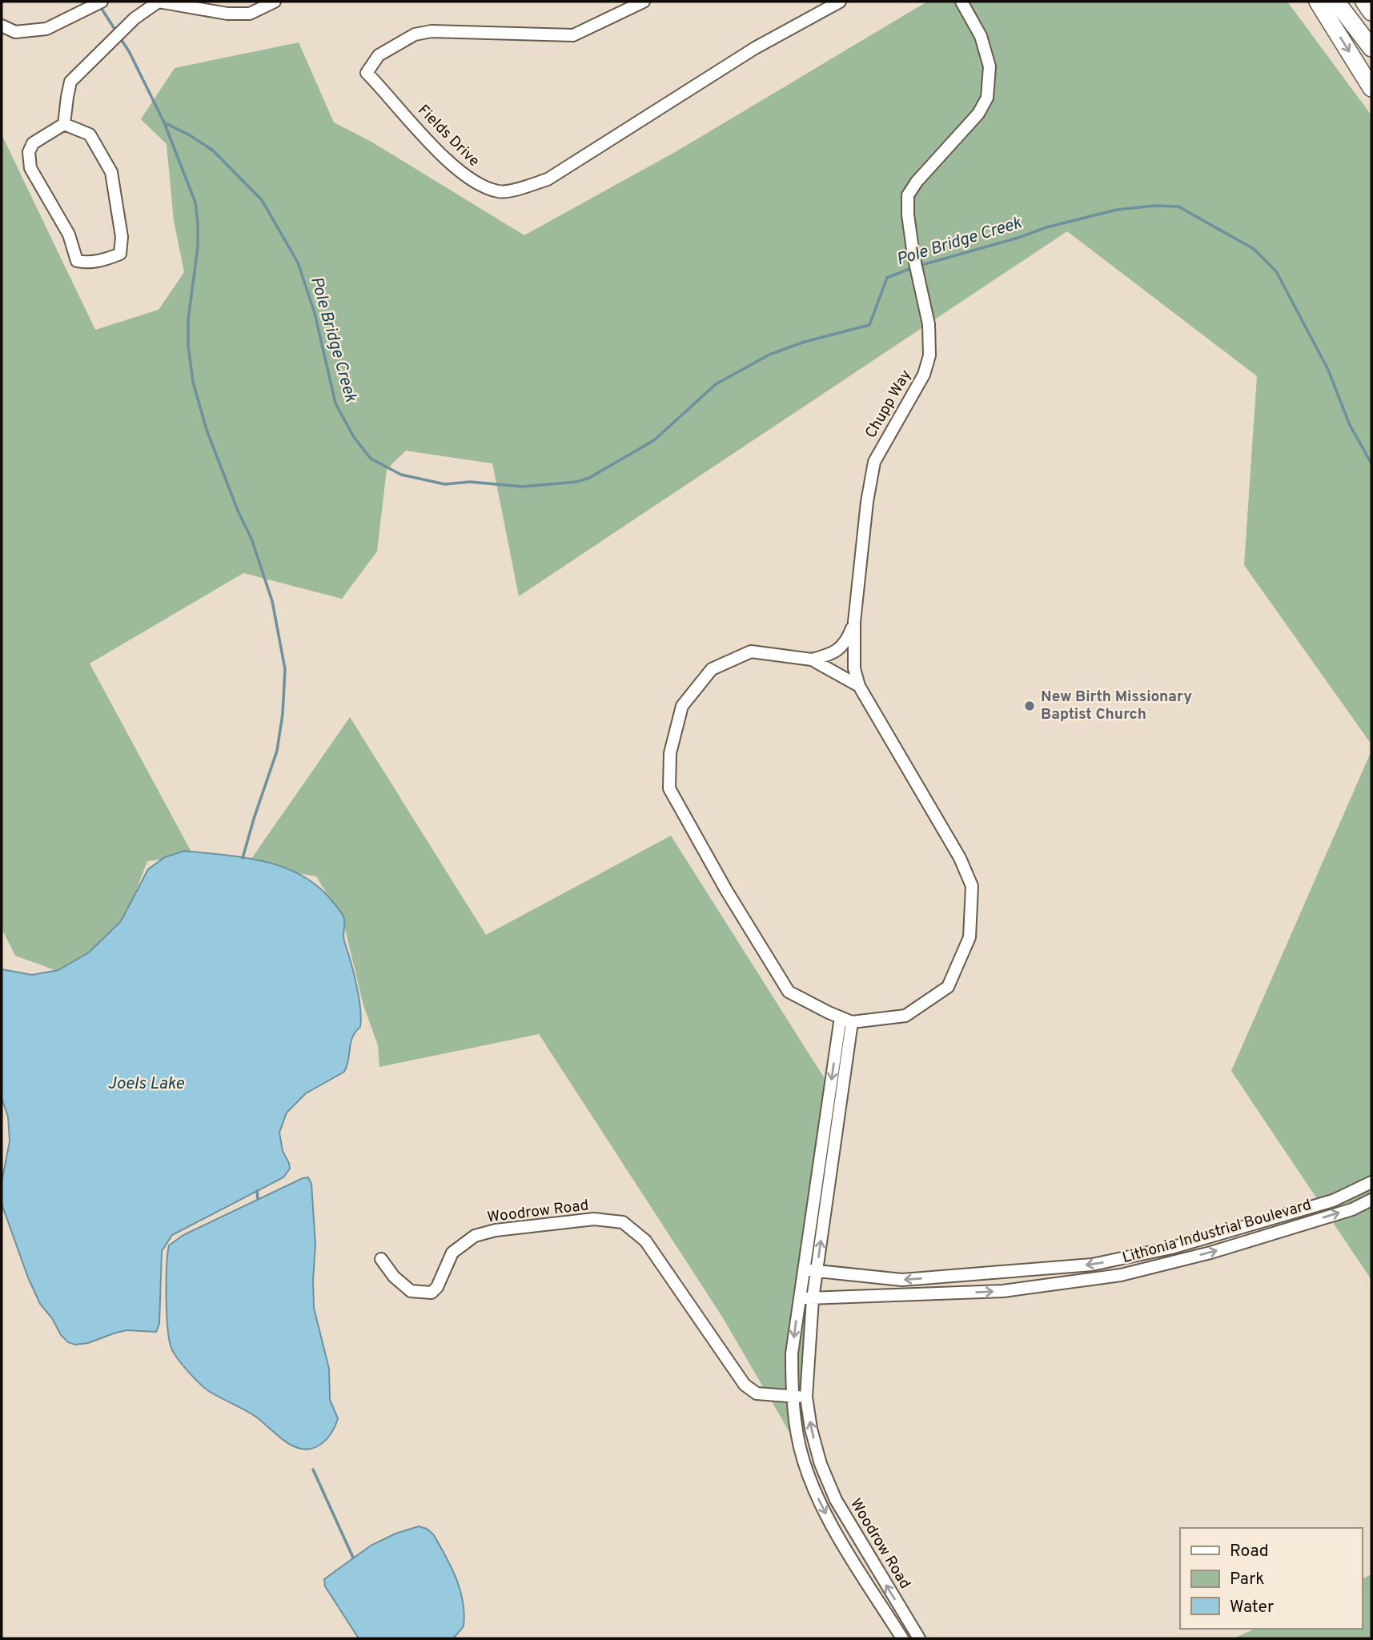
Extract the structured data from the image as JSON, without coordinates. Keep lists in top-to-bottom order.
{
  "streets": {
    "street": [
      "Fields Drive",
      "Chupp Way",
      "Woodrow Road",
      "Lithonia Industrial Boulevard"
    ]
  },
  "crossings": [
    ["Woodrow Road", "Lithonia Industrial Boulevard"]
  ],
  "water": ["Pole Bridge Creek", "Joels Lake"],
  "places": ["New Birth Missionary Baptist Church"],
  "legend": ["Road", "Park", "Water"]
}
